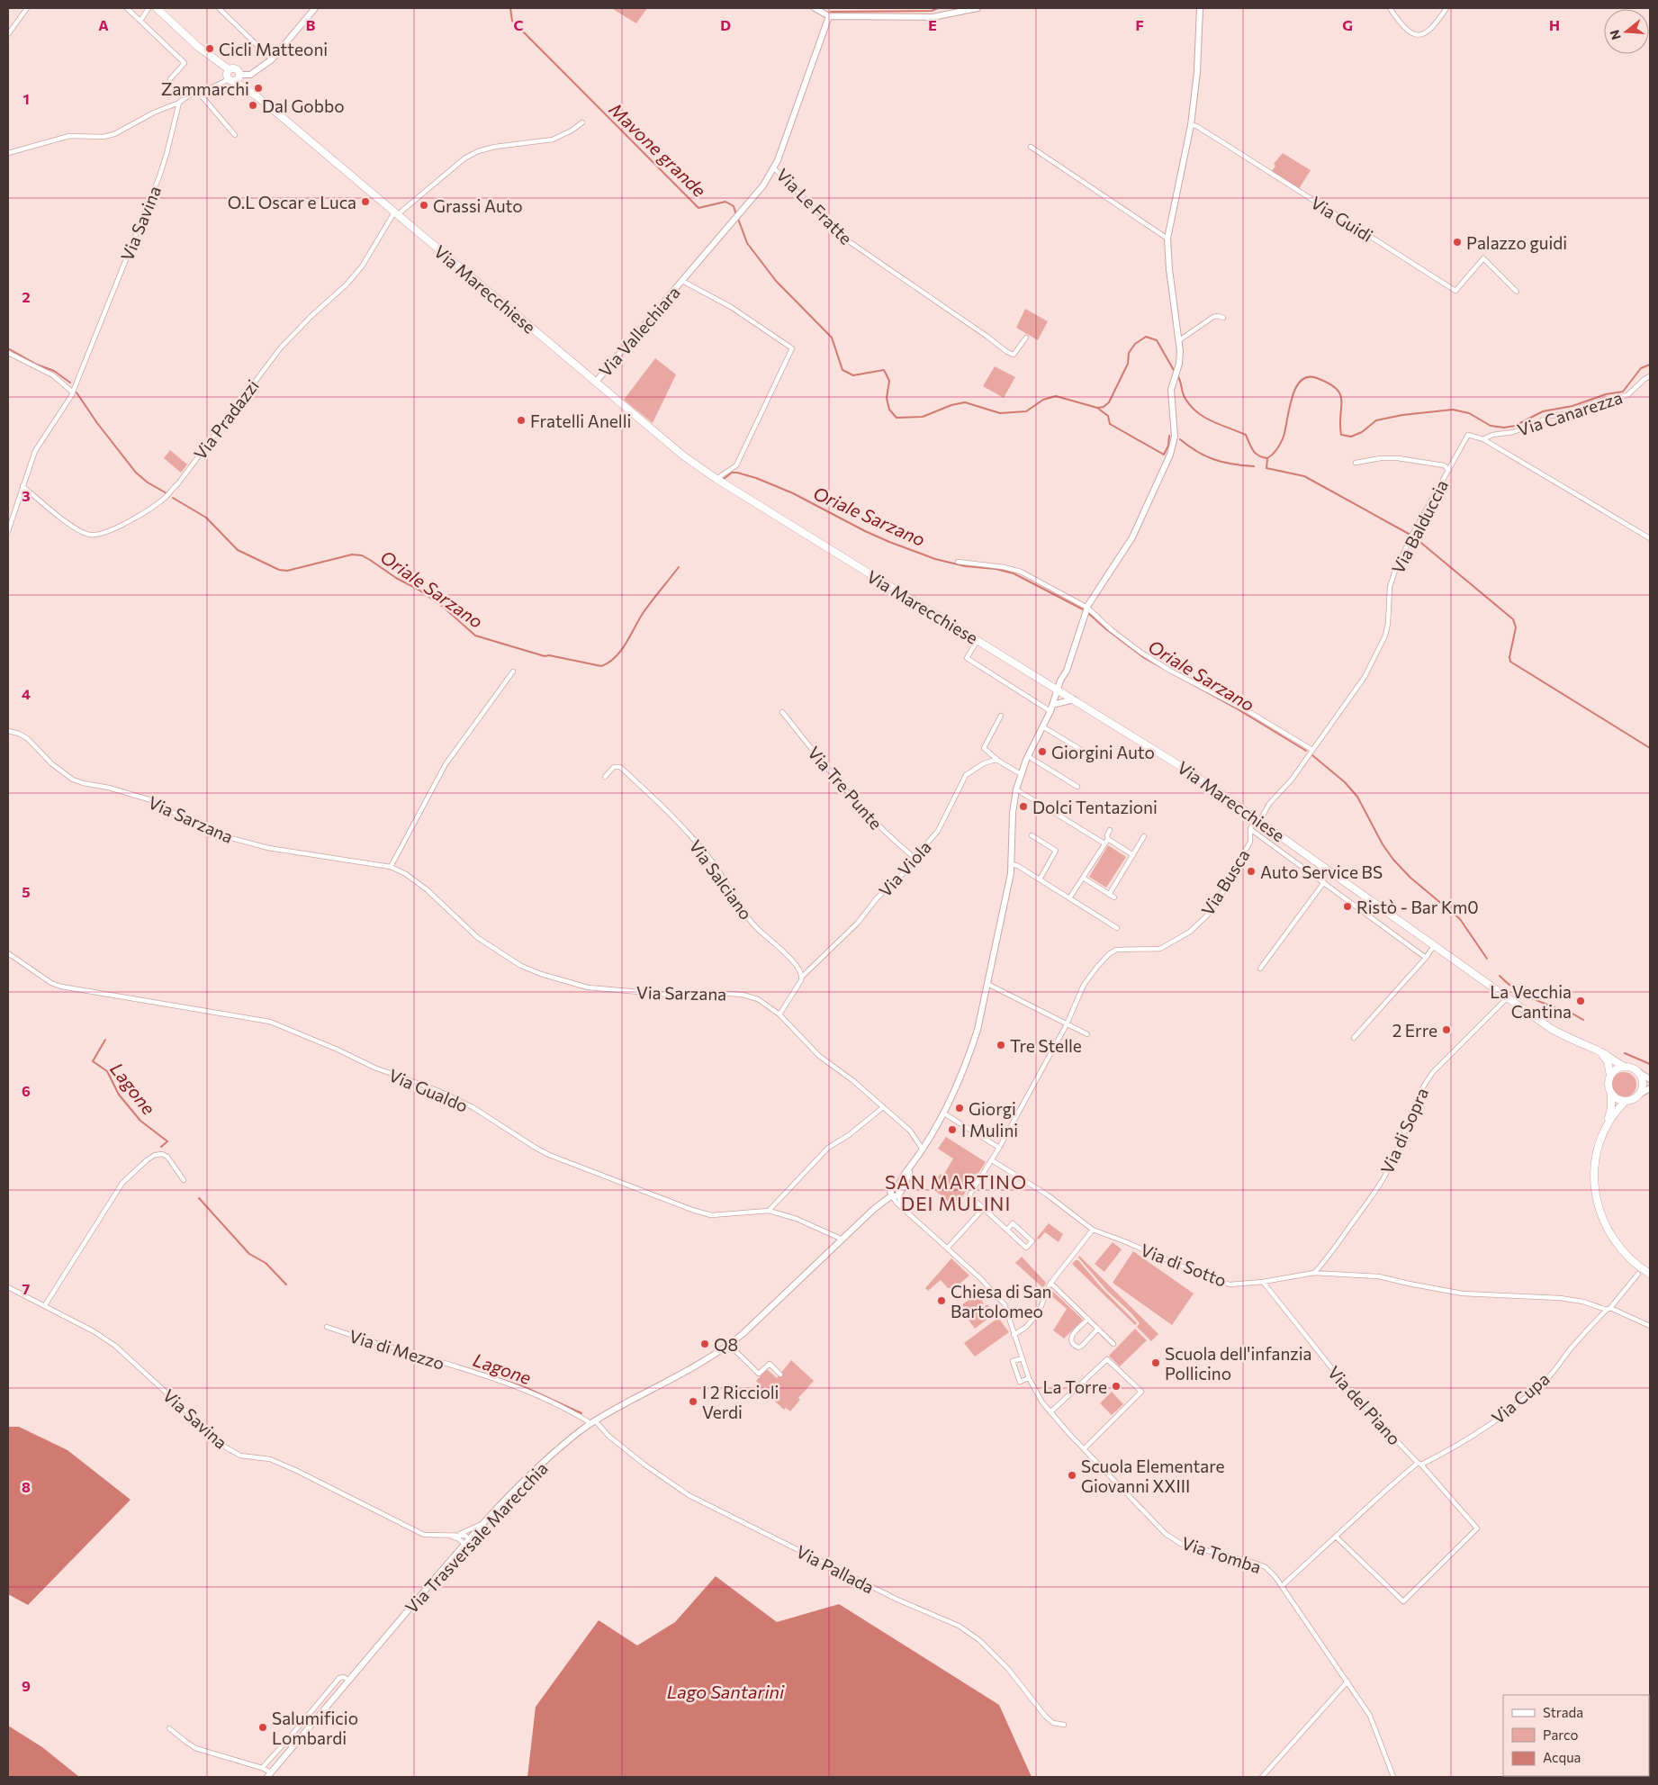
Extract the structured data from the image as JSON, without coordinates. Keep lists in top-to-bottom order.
{
  "streets": {
    "main road": ["Via Marecchiese"],
    "street": [
      "Via Le Fratte",
      "Via Guidi",
      "Via Savina",
      "Via Vallechiara",
      "Via Canarezza",
      "Via Pradazzi",
      "Via Balduccia",
      "Via Tre Punte",
      "Via Sarzana",
      "Via Viola",
      "Via Salciano",
      "Via Busca",
      "Via Gualdo",
      "Via di Sopra",
      "Via di Sotto",
      "Via di Mezzo",
      "Via Cupa",
      "Via del Piano",
      "Via Trasversale Marecchia",
      "Via Tomba",
      "Via Pallada"
    ]
  },
  "crossings": [
    ["Via Le Fratte", "Via Vallechiara"],
    ["Via Savina", "Via Pradazzi"],
    ["Via Savina", "Via Trasversale Marecchia"],
    ["Via Marecchiese", "Via Vallechiara"],
    ["Via Marecchiese", "Via Pradazzi"],
    ["Via Marecchiese", "Via Balduccia"],
    ["Via Marecchiese", "Via Busca"],
    ["Via Marecchiese", "Via di Sopra"],
    ["Via Canarezza", "Via Balduccia"],
    ["Via Balduccia", "Via Busca"],
    ["Via Tre Punte", "Via Viola"],
    ["Via Sarzana", "Via Trasversale Marecchia"],
    ["Via Viola", "Via Salciano"],
    ["Via Gualdo", "Via Trasversale Marecchia"],
    ["Via di Sopra", "Via di Sotto"],
    ["Via di Sotto", "Via Cupa"],
    ["Via di Sotto", "Via del Piano"],
    ["Via di Mezzo", "Via Trasversale Marecchia"],
    ["Via di Mezzo", "Via Pallada"],
    ["Via Cupa", "Via del Piano"],
    ["Via Cupa", "Via Tomba"],
    ["Via Trasversale Marecchia", "Via Tomba"],
    ["Via Trasversale Marecchia", "Via Pallada"]
  ],
  "districts": ["SAN MARTINO DEI MULINI"],
  "water": [
    "Mavone grande",
    "Oriale Sarzano",
    "Lagone",
    "Lago Santarini"
  ],
  "places": [
    "Cicli Matteoni",
    "Zammarchi",
    "Dal Gobbo",
    "O.L Oscar e Luca",
    "Grassi Auto",
    "Palazzo guidi",
    "Fratelli Anelli",
    "Giorgini Auto",
    "Dolci Tentazioni",
    "Auto Service BS",
    "Ristò - Bar Km0",
    "La Vecchia Cantina",
    "2 Erre",
    "Tre Stelle",
    "Giorgi",
    "I Mulini",
    "Chiesa di San Bartolomeo",
    "Q8",
    "Scuola dell'infanzia Pollicino",
    "La Torre",
    "I 2 Riccioli Verdi",
    "Scuola Elementare Giovanni XXIII",
    "Salumificio Lombardi"
  ],
  "legend": ["Strada", "Parco", "Acqua"],
  "north": "left",
  "grid": {
    "columns": [
      "A",
      "B",
      "C",
      "D",
      "E",
      "F",
      "G",
      "H"
    ],
    "rows": [
      "1",
      "2",
      "3",
      "4",
      "5",
      "6",
      "7",
      "8",
      "9"
    ]
  }
}
